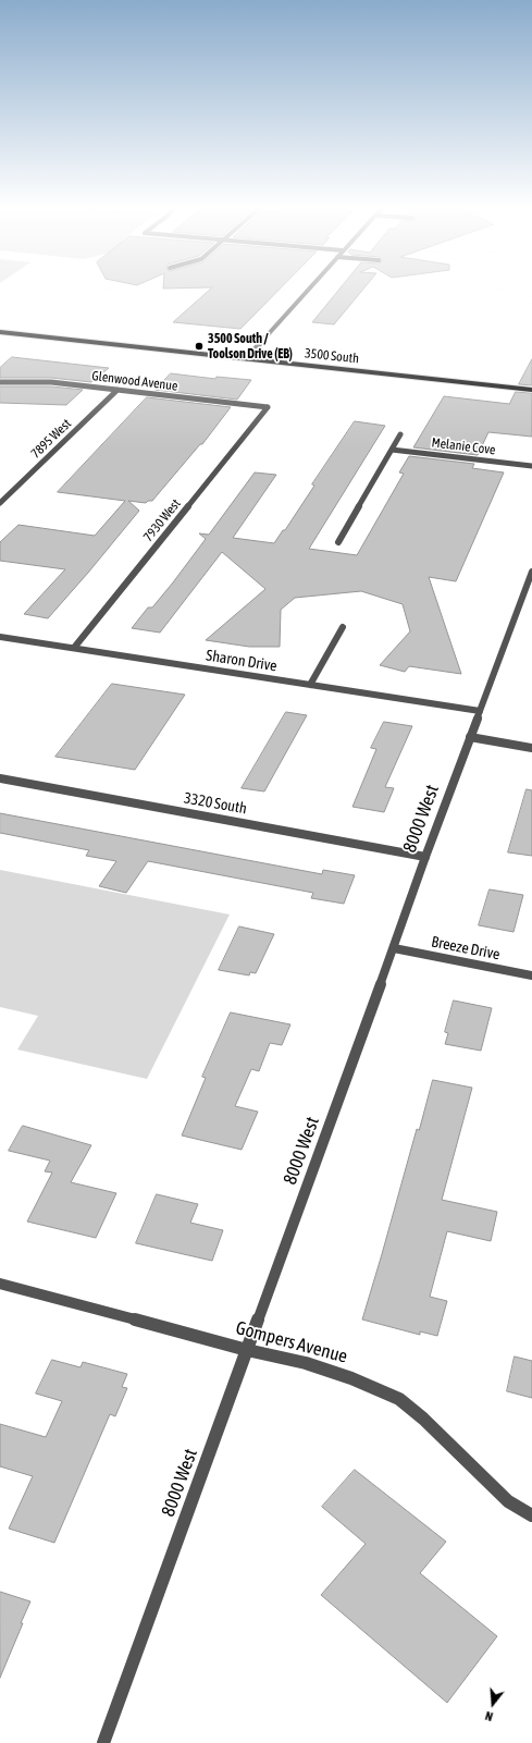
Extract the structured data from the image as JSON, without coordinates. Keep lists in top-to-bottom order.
{
  "streets": {
    "main road": ["3500 South"],
    "street": [
      "Glenwood Avenue",
      "7895 West",
      "Melanie Cove",
      "7930 West",
      "Sharon Drive",
      "3320 South",
      "8000 West",
      "Breeze Drive",
      "Gompers Avenue"
    ]
  },
  "crossings": [
    ["Glenwood Avenue", "7895 West"],
    ["Glenwood Avenue", "7930 West"],
    ["7930 West", "Sharon Drive"],
    ["Sharon Drive", "8000 West"],
    ["3320 South", "8000 West"],
    ["8000 West", "Breeze Drive"],
    ["8000 West", "Gompers Avenue"]
  ],
  "places": ["3500 South / Toolson Drive (EB)"],
  "north": "bottom"
}
